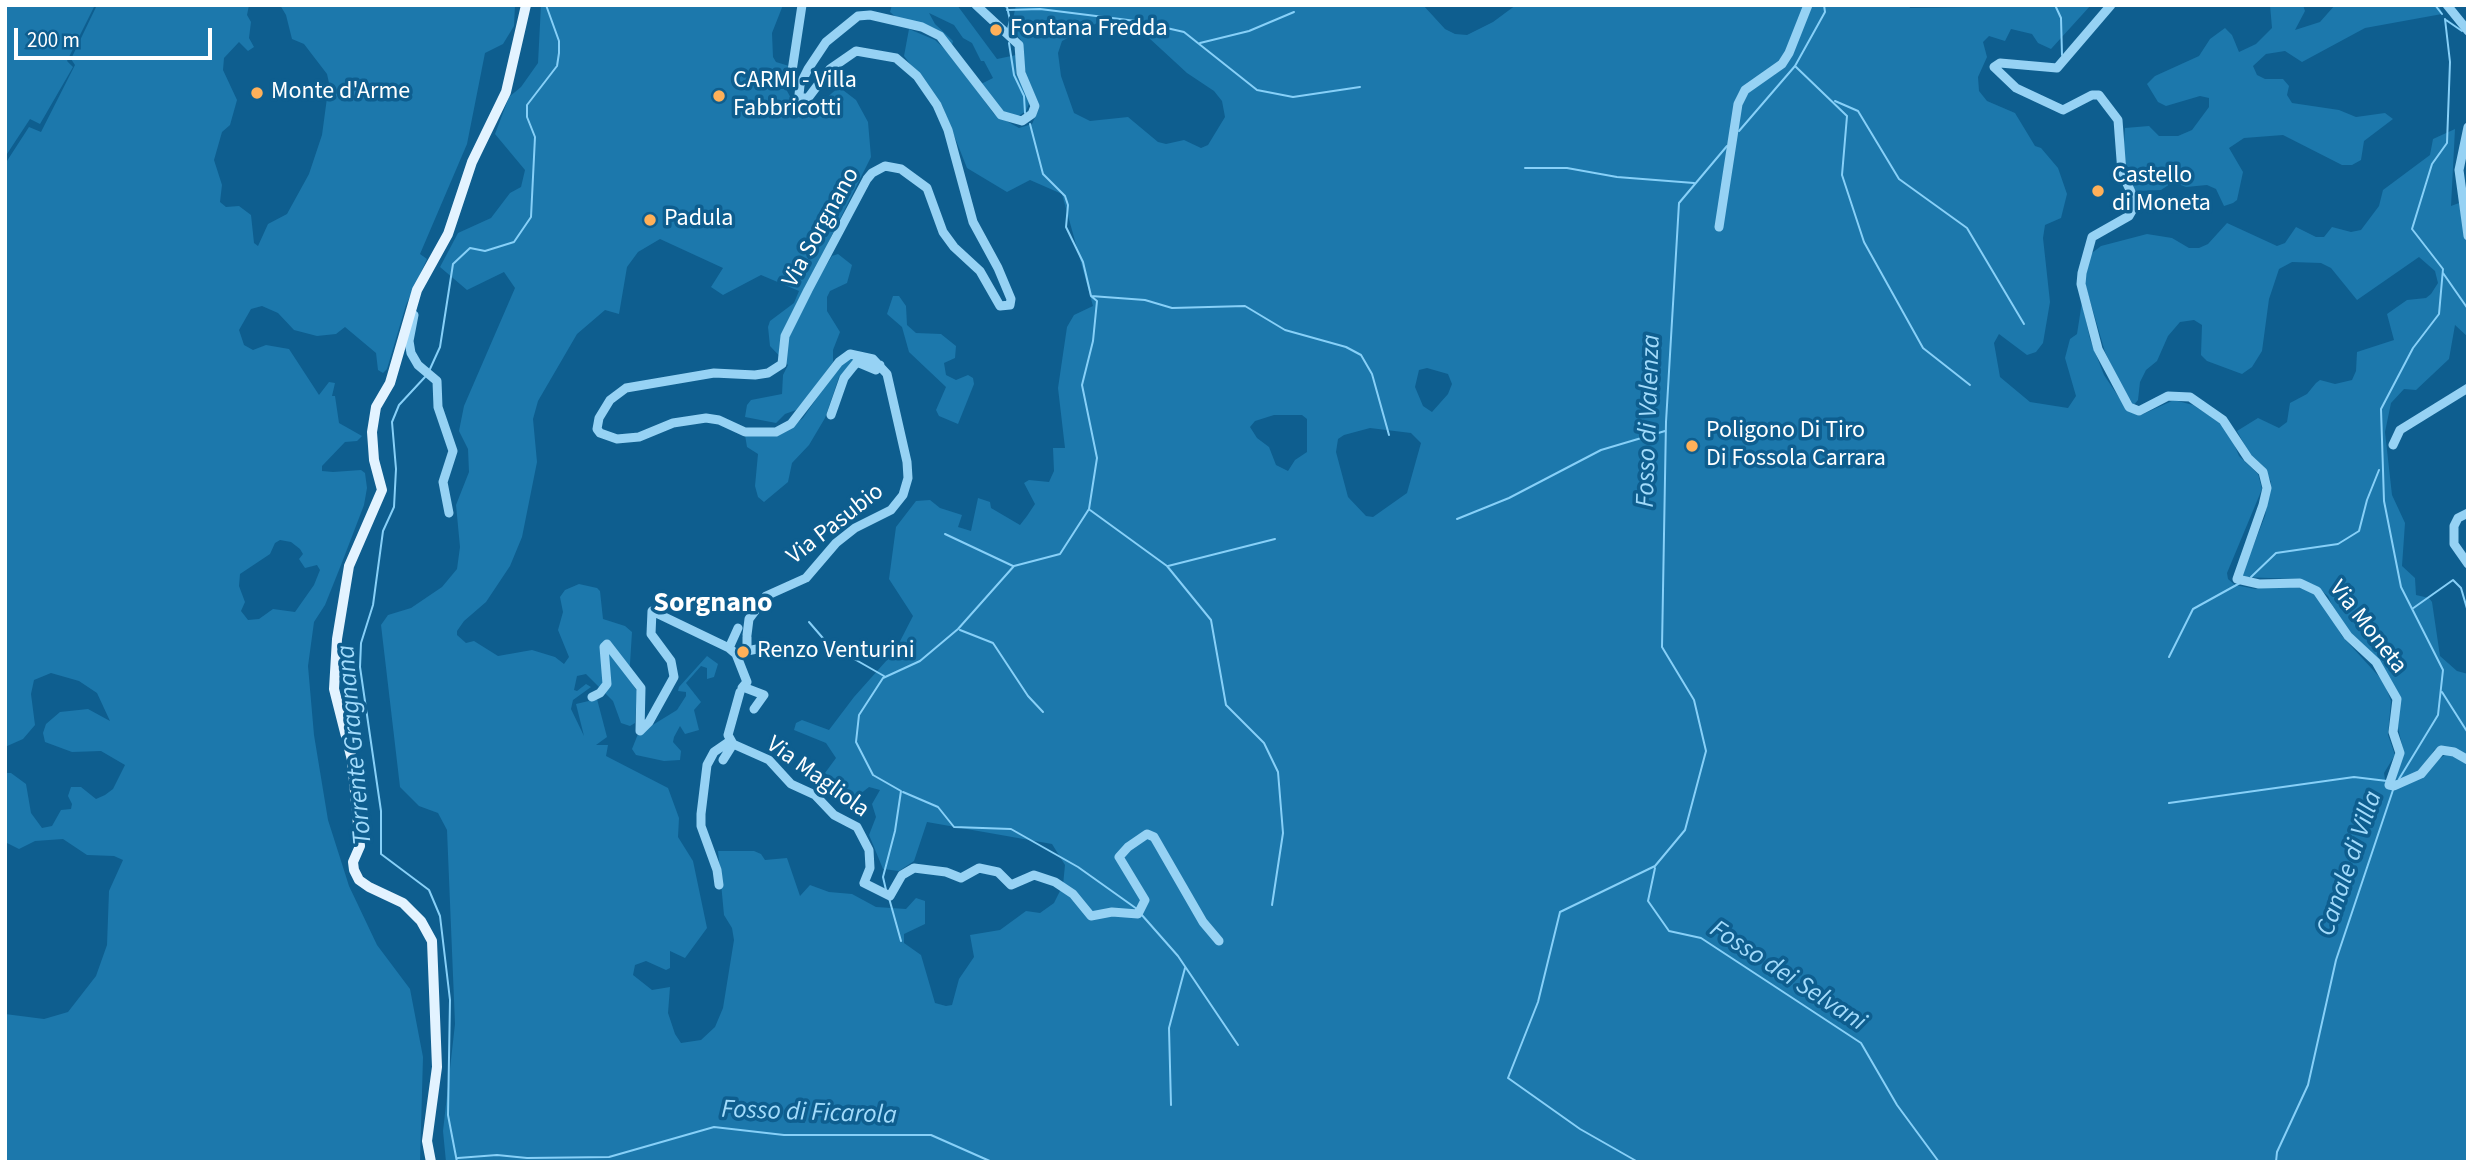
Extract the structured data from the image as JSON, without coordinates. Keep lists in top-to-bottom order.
{
  "streets": {
    "street": [
      "Via Sorgnano",
      "Via Pasubio",
      "Via Moneta",
      "Via Magliola"
    ]
  },
  "crossings": [
    ["Via Sorgnano", "Via Pasubio"]
  ],
  "districts": ["Sorgnano"],
  "water": [
    "Fosso di Valenza",
    "Torrente Gragnana",
    "Canale di Villa",
    "Fosso dei Selvani",
    "Fosso di Ficarola"
  ],
  "places": [
    "Fontana Fredda",
    "Monte d'Arme",
    "CARMI - Villa Fabbricotti",
    "Castello di Moneta",
    "Padula",
    "Poligono Di Tiro Di Fossola Carrara",
    "Renzo Venturini"
  ],
  "scale_bar": "200 m"
}
